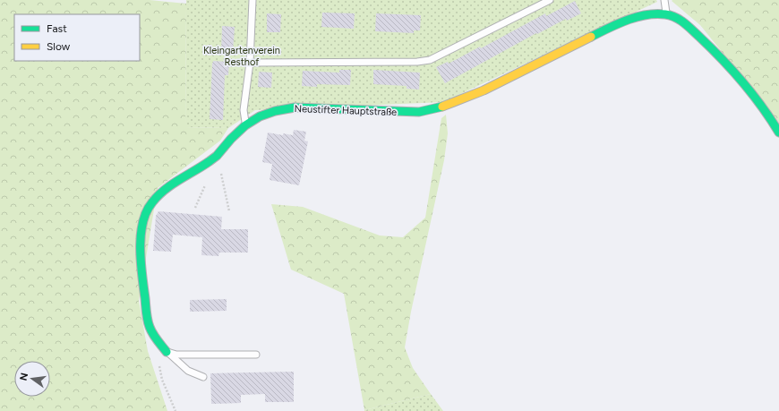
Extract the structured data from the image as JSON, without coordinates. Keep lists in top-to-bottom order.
{
  "streets": {
    "street": ["Neustifter Hauptstraße"]
  },
  "parks": ["Kleingartenverein Resthof"],
  "legend": ["Fast", "Slow"],
  "north": "left"
}
